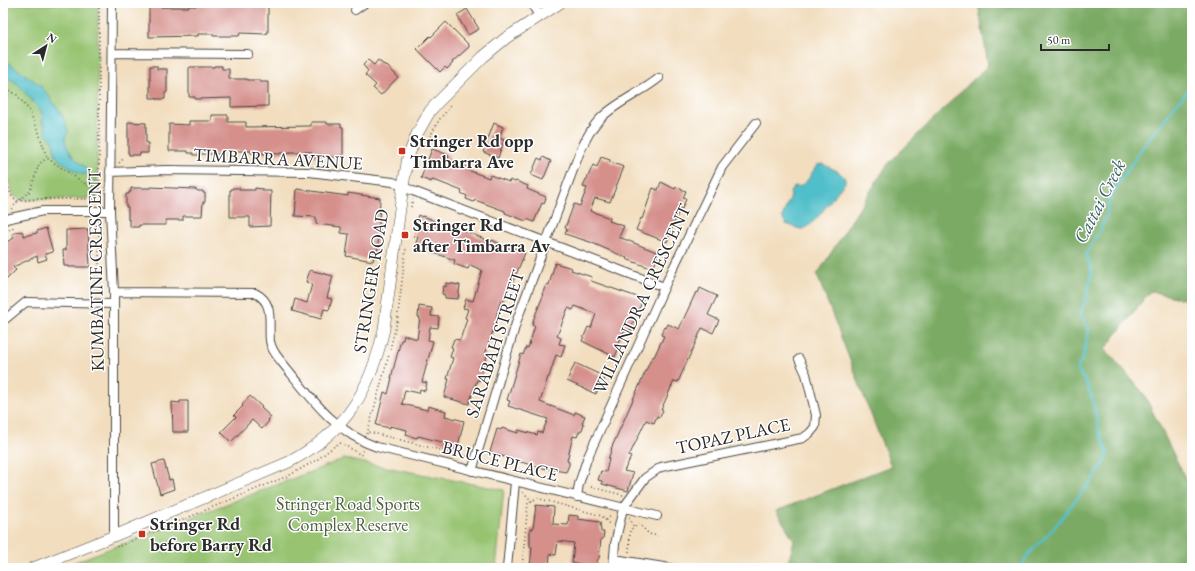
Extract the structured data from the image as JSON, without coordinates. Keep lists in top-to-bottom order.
{
  "streets": {
    "street": [
      "TIMBARRA AVENUE",
      "KUMBATINE CRESCENT",
      "STRINGER ROAD",
      "WILLANDRA CRESCENT",
      "SARABAH STREET",
      "TOPAZ PLACE",
      "BRUCE PLACE"
    ]
  },
  "crossings": [
    ["TIMBARRA AVENUE", "KUMBATINE CRESCENT"],
    ["TIMBARRA AVENUE", "STRINGER ROAD"],
    ["TIMBARRA AVENUE", "WILLANDRA CRESCENT"],
    ["TIMBARRA AVENUE", "SARABAH STREET"],
    ["KUMBATINE CRESCENT", "STRINGER ROAD"],
    ["KUMBATINE CRESCENT", "BRUCE PLACE"],
    ["STRINGER ROAD", "BRUCE PLACE"],
    ["WILLANDRA CRESCENT", "BRUCE PLACE"],
    ["SARABAH STREET", "BRUCE PLACE"],
    ["TOPAZ PLACE", "BRUCE PLACE"]
  ],
  "water": ["Cattai Creek"],
  "parks": ["Stringer Road Sports Complex Reserve"],
  "places": {
    "transit": ["Stringer Rd opp Timbarra Ave", "Stringer Rd after Timbarra Av", "Stringer Rd before Barry Rd"]
  },
  "scale_bar": "50 m",
  "north": "top right"
}
